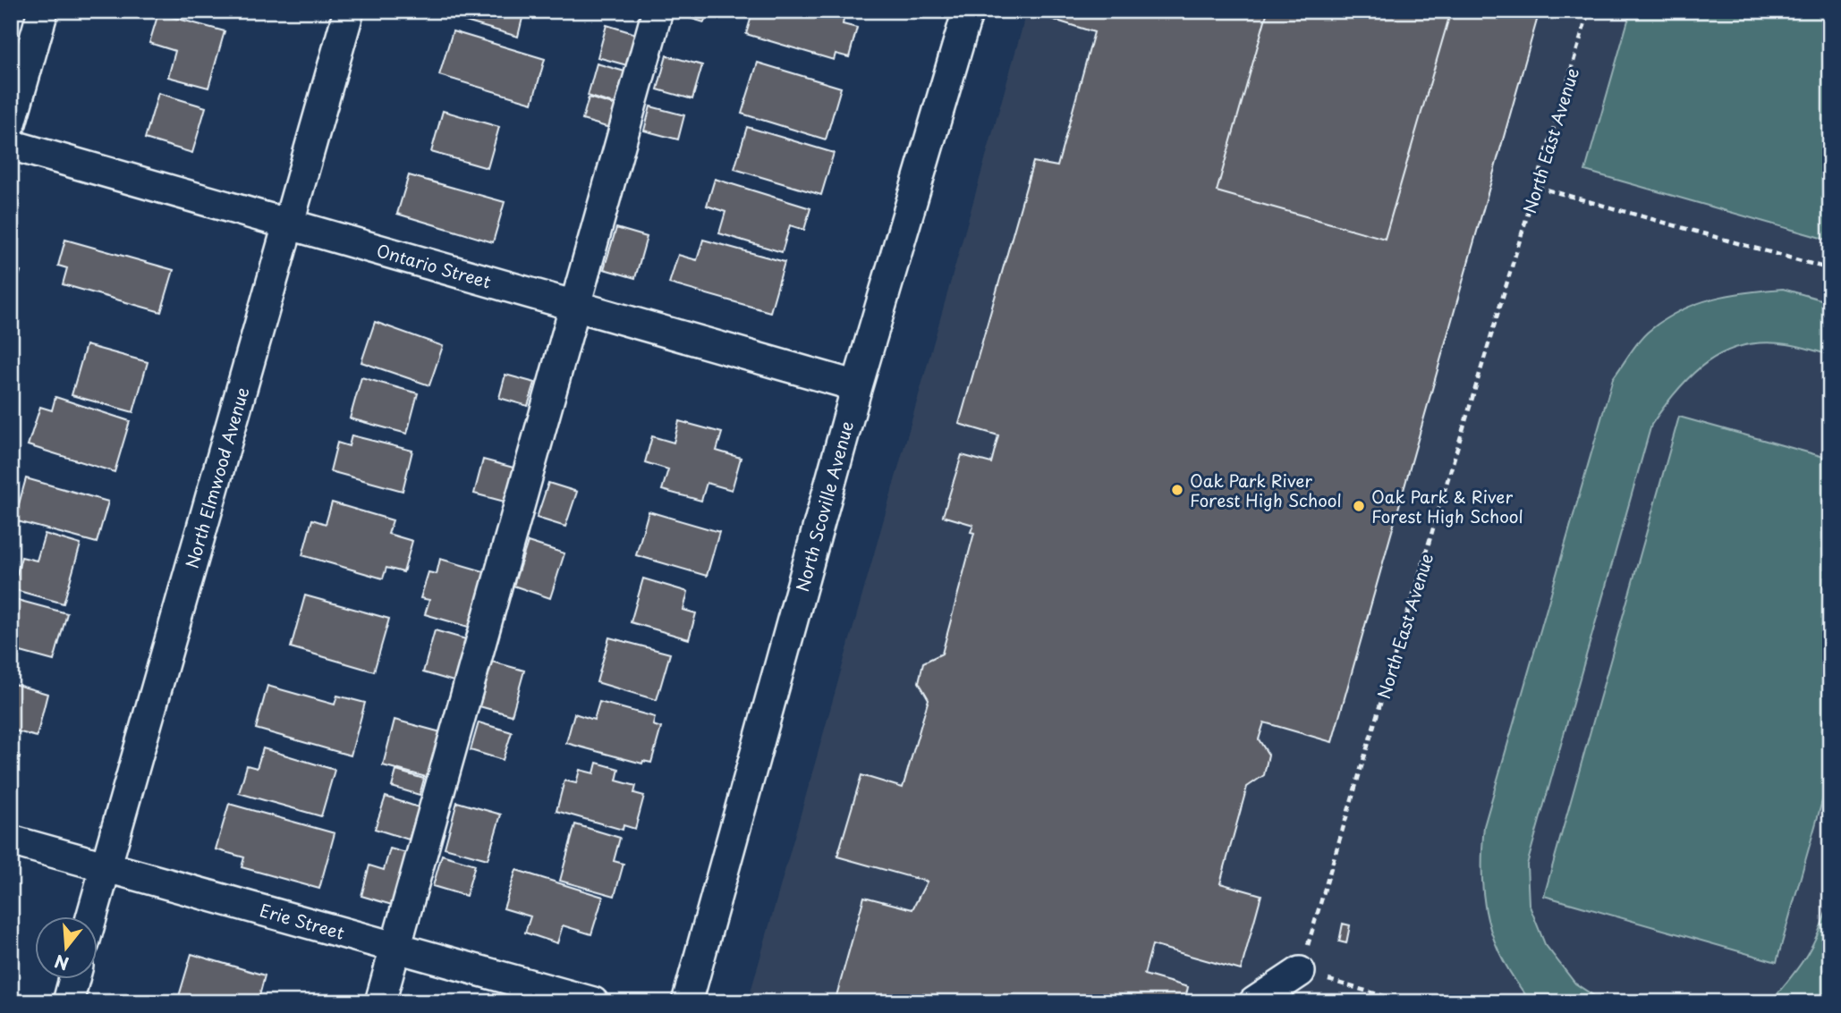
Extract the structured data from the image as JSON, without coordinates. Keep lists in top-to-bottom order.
{
  "streets": {
    "street": [
      "Ontario Street",
      "North Elmwood Avenue",
      "North Scoville Avenue",
      "Erie Street"
    ],
    "path": ["North East Avenue"]
  },
  "crossings": [
    ["Ontario Street", "North Elmwood Avenue"],
    ["Ontario Street", "North Scoville Avenue"],
    ["North Elmwood Avenue", "Erie Street"]
  ],
  "places": ["Oak Park River Forest High School", "Oak Park & River Forest High School"],
  "north": "bottom"
}
